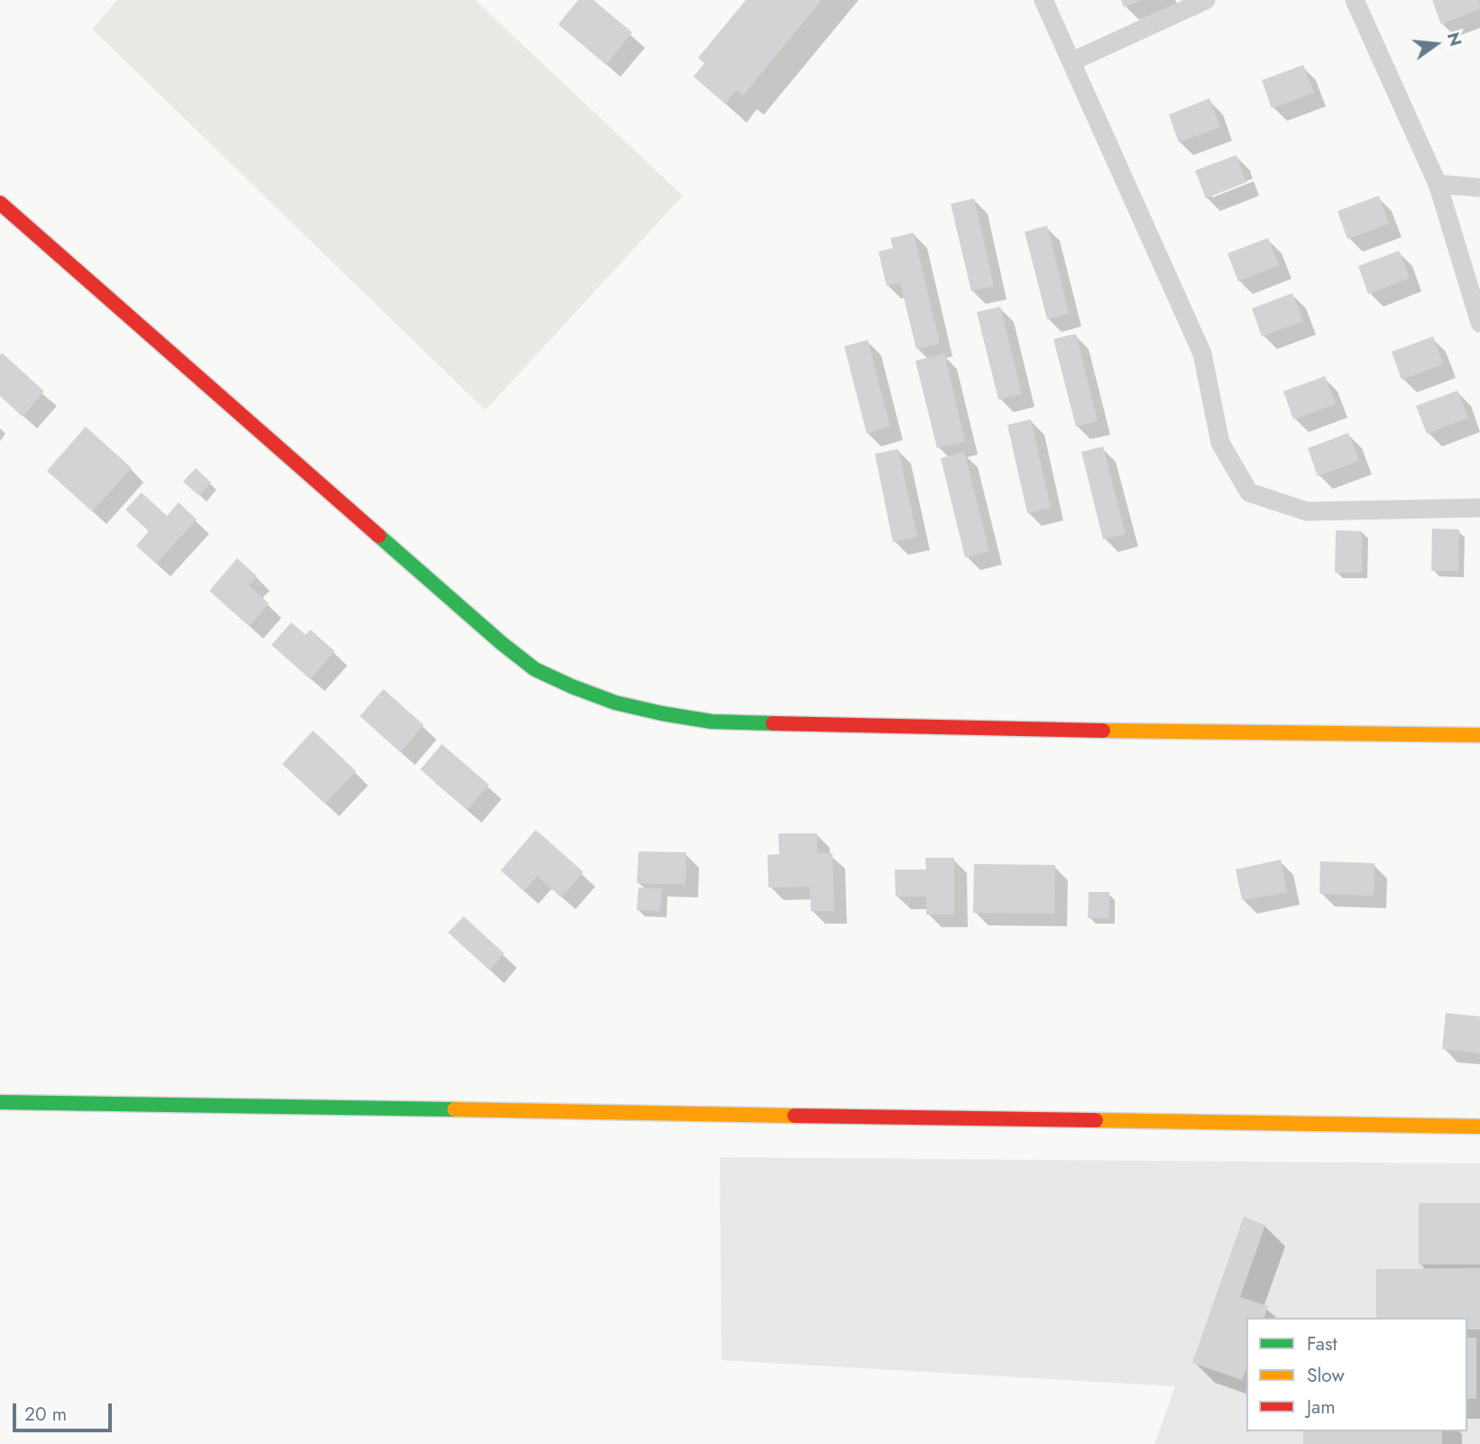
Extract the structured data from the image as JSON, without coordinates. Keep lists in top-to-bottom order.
{
  "legend": ["Fast", "Slow", "Jam"],
  "scale_bar": "20 m",
  "north": "right"
}
